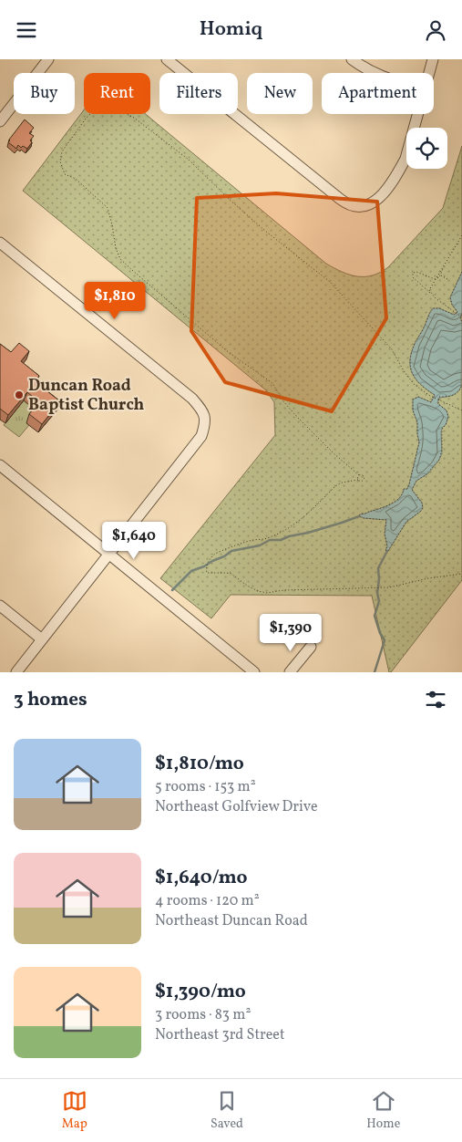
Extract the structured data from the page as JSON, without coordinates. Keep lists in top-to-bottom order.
{
  "places": ["Duncan Road Baptist Church"],
  "page": {
    "header": "Homiq",
    "chip": [
      "Buy",
      "Rent",
      "Filters",
      "New",
      "Apartment"
    ],
    "price": ["$1,810", "$1,640", "$1,390"],
    "heading": "3 homes",
    "list": [
      {
        "name": "$1,810/mo",
        "note": "5 rooms · 153 m² · Northeast Golfview Drive"
      },
      {
        "name": "$1,640/mo",
        "note": "4 rooms · 120 m² · Northeast Duncan Road"
      },
      {
        "name": "$1,390/mo",
        "note": "3 rooms · 83 m² · Northeast 3rd Street"
      }
    ],
    "tabs": ["Map", "Saved", "Home"]
  }
}
